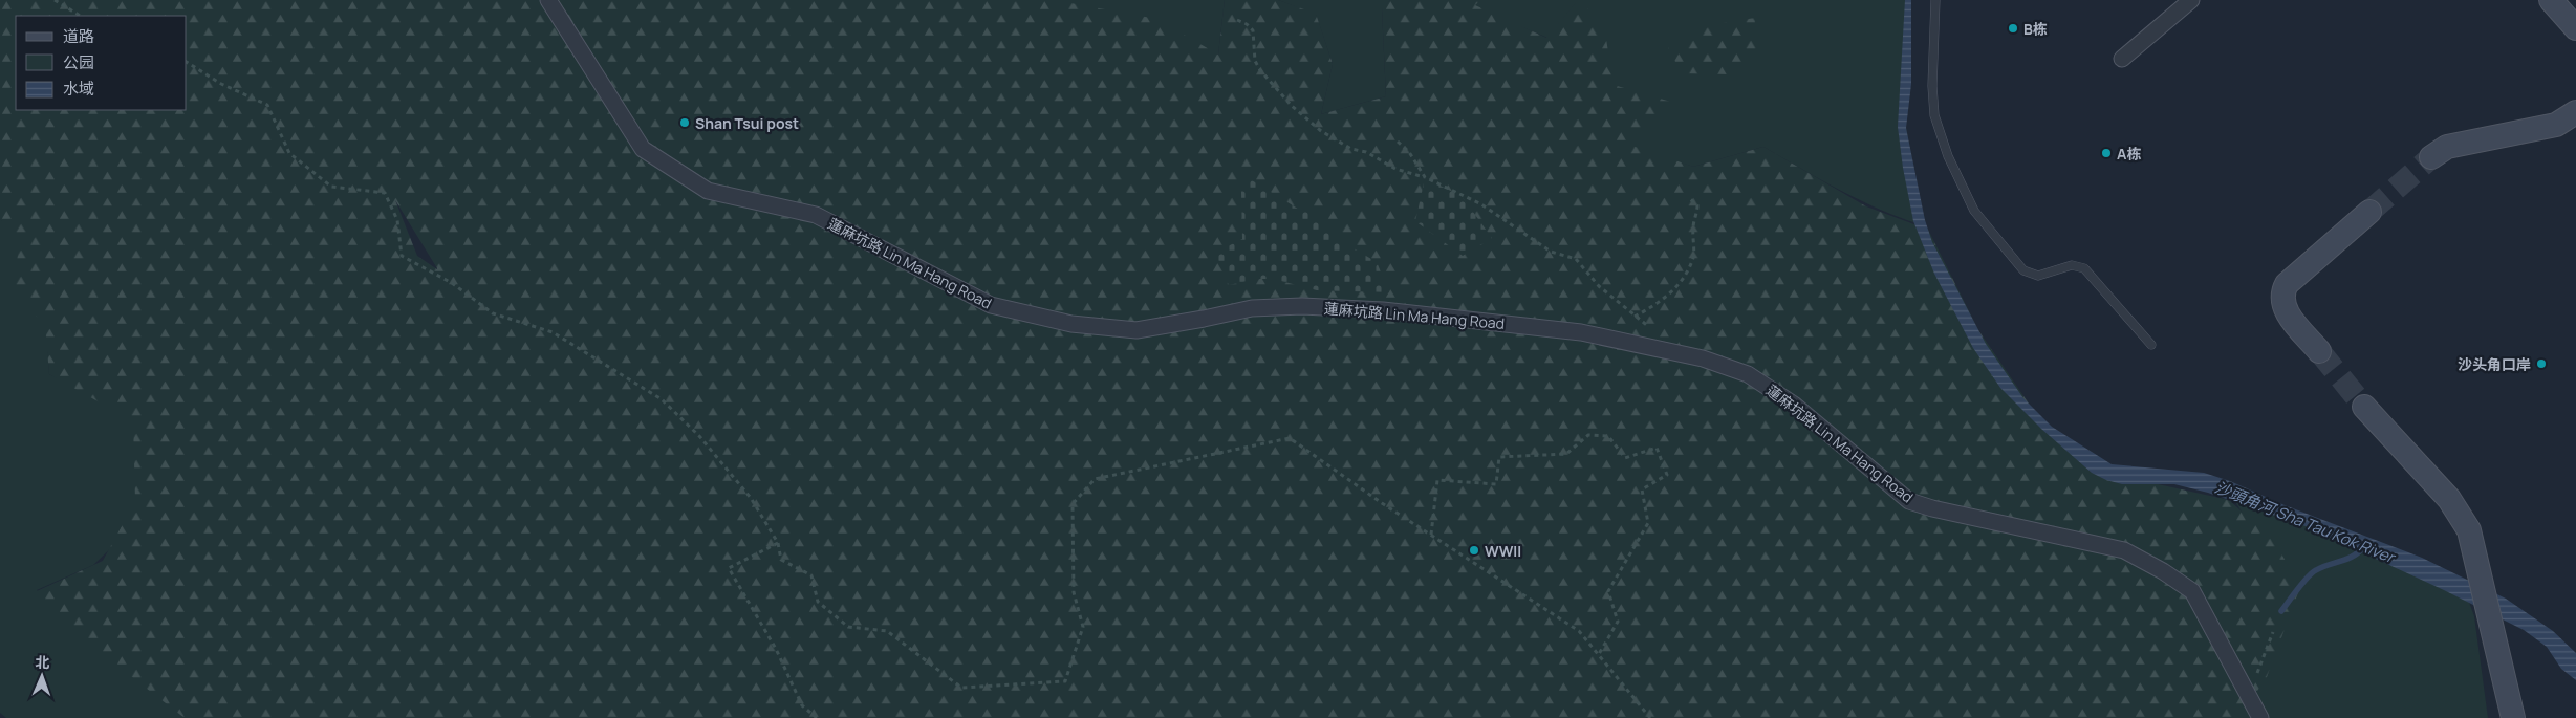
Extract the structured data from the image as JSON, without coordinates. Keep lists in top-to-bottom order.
{
  "streets": {
    "street": ["蓮麻坑路 Lin Ma Hang Road"]
  },
  "water": ["沙頭角河 Sha Tau Kok River"],
  "places": [
    "B栋",
    "Shan Tsui post",
    "A栋",
    "沙头角口岸",
    "WWII"
  ],
  "legend": ["道路", "公园", "水域"],
  "north": "top"
}
